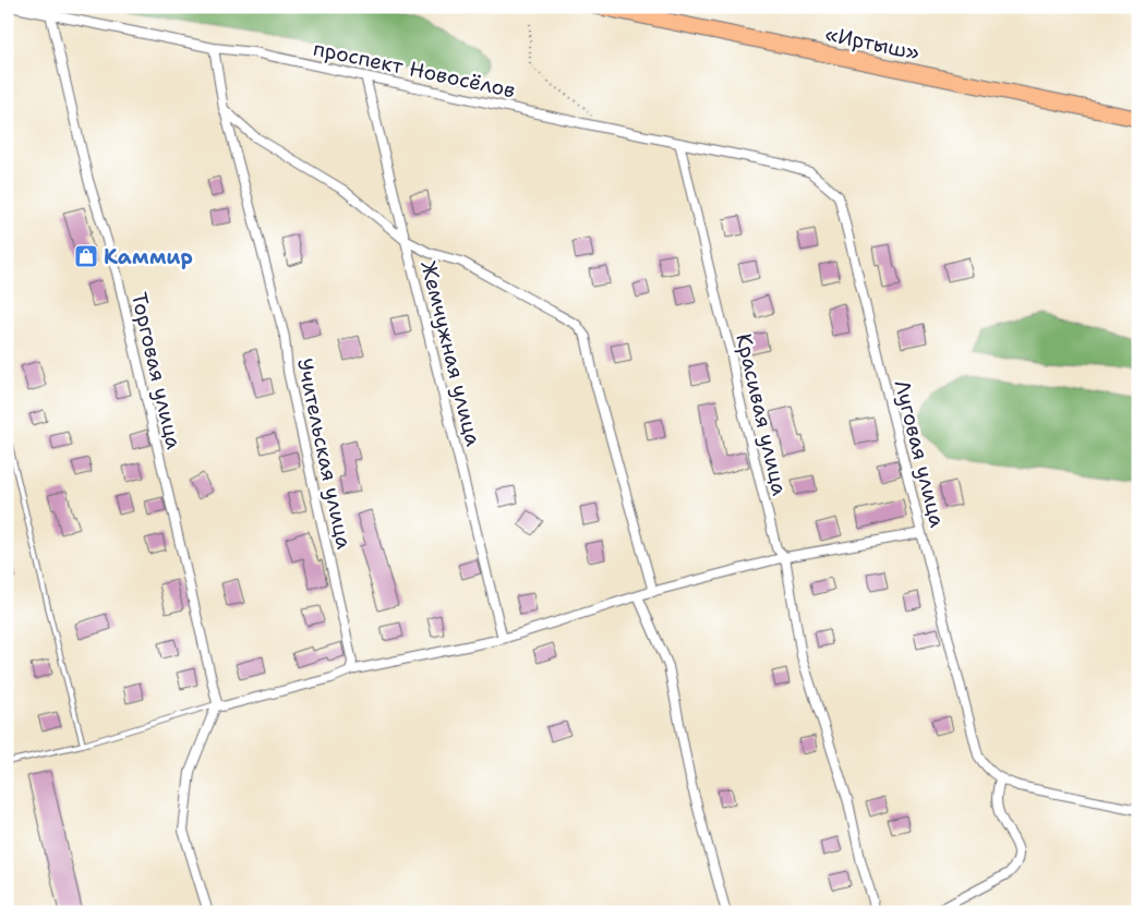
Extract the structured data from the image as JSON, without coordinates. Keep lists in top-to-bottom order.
{
  "streets": {
    "highway": ["«Иртыш»"],
    "street": [
      "проспект Новосёлов",
      "Жемчужная улица",
      "Торговая улица",
      "Красивая улица",
      "Учительская улица",
      "Луговая улица"
    ]
  },
  "crossings": [
    ["проспект Новосёлов", "Жемчужная улица"],
    ["проспект Новосёлов", "Торговая улица"],
    ["проспект Новосёлов", "Красивая улица"],
    ["проспект Новосёлов", "Учительская улица"],
    ["проспект Новосёлов", "Луговая улица"]
  ],
  "places": {
    "shop": ["Каммир"]
  }
}
